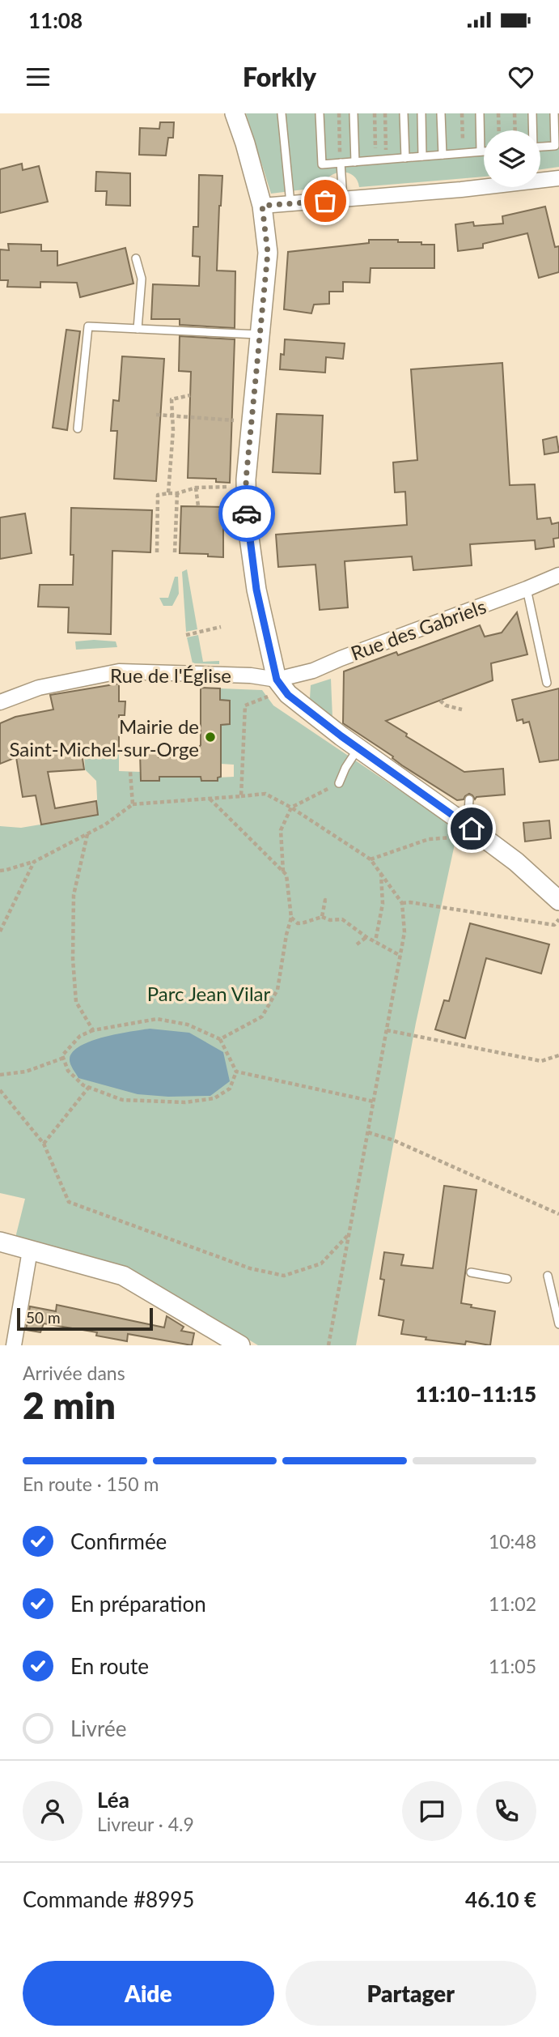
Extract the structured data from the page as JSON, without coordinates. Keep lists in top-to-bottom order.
{
  "streets": {
    "street": ["Rue des Gabriels", "Rue de l'Église"]
  },
  "crossings": [
    ["Rue des Gabriels", "Rue de l'Église"]
  ],
  "parks": ["Parc Jean Vilar"],
  "places": ["Mairie de Saint-Michel-sur-Orge"],
  "scale_bar": "50 m",
  "page": {
    "status": "11:08",
    "header": "Forkly",
    "scale": "50 m",
    "heading": ["2 min", "Arrivée dans", "11:10–11:15"],
    "panel": [
      "Léa",
      "Livreur · 4.9",
      "Commande #8995",
      "46.10 €"
    ],
    "bar": "En route · 150 m",
    "list": [
      ["Confirmée", "10:48"],
      ["En préparation", "11:02"],
      ["En route", "11:05"],
      "Livrée"
    ],
    "buttons": ["Aide", "Partager"]
  }
}
